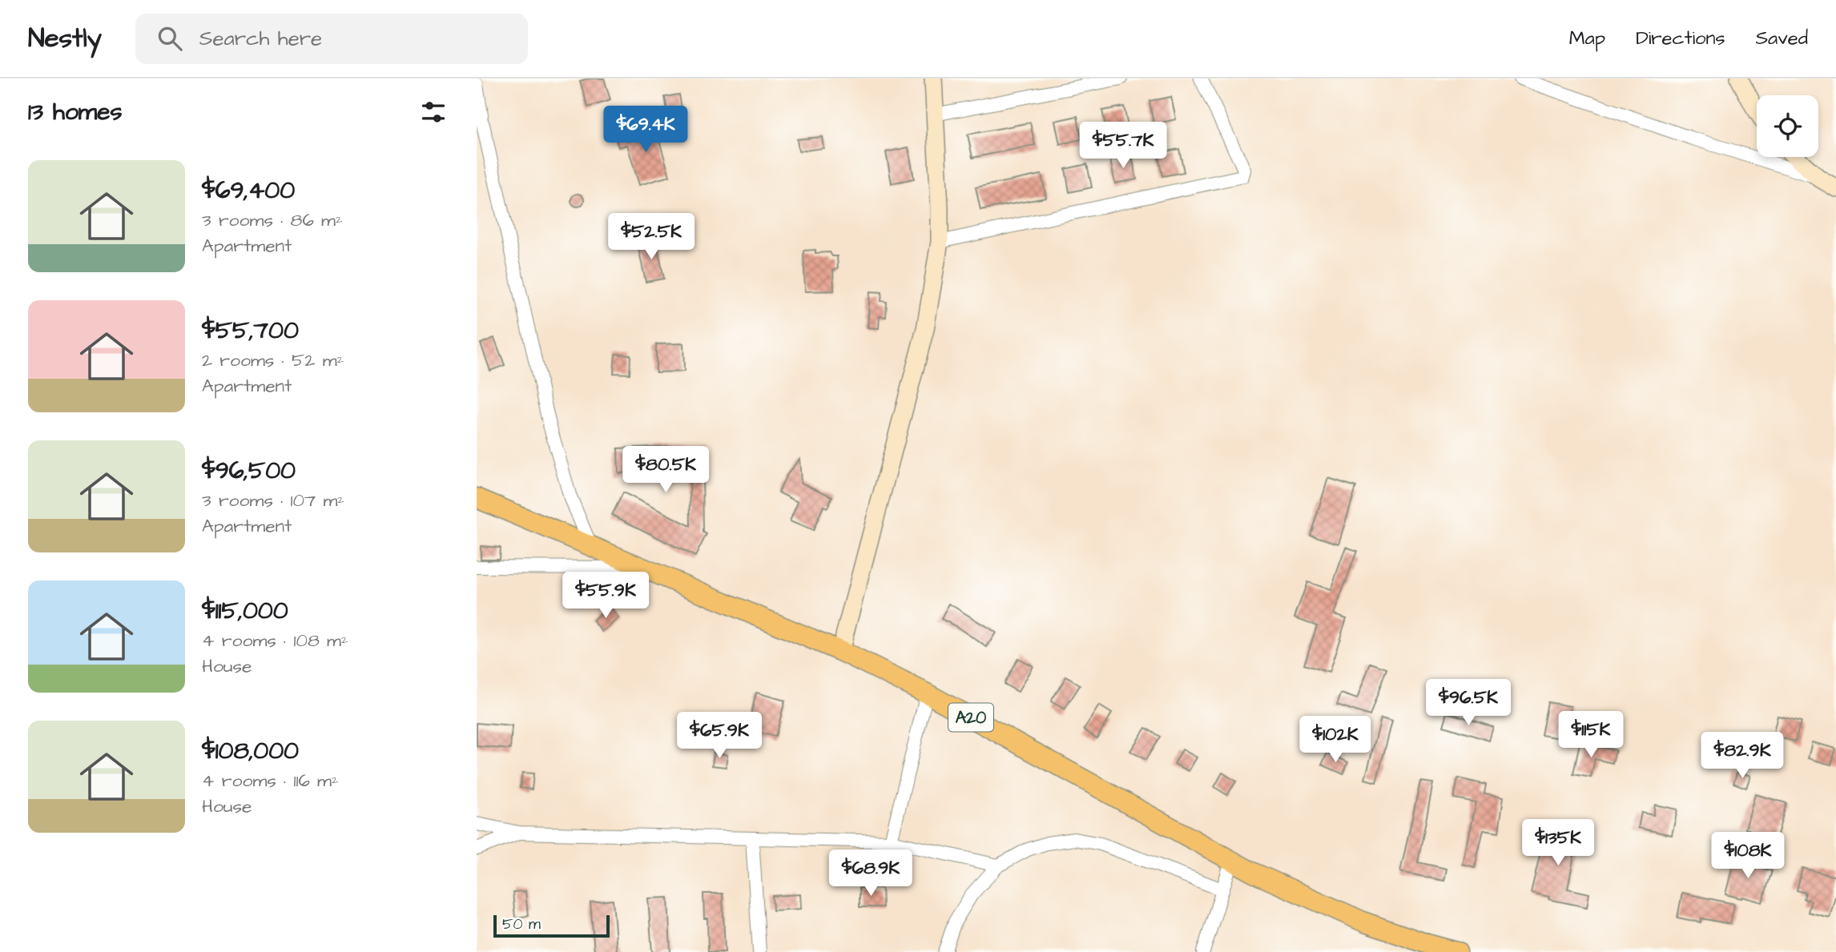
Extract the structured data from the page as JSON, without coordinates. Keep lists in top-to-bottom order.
{
  "streets": {
    "main road": ["A20"]
  },
  "scale_bar": "50 m",
  "page": {
    "header": "Nestly",
    "search": "Search here",
    "nav": ["Map", "Directions", "Saved"],
    "heading": "13 homes",
    "price": [
      "$69.4K",
      "$55.7K",
      "$52.5K",
      "$80.5K",
      "$55.9K",
      "$96.5K",
      "$115K",
      "$65.9K",
      "$102K",
      "$82.9K",
      "$135K",
      "$108K",
      "$68.9K"
    ],
    "list": [
      {
        "name": "$69,400",
        "note": "3 rooms · 86 m² · Apartment"
      },
      {
        "name": "$55,700",
        "note": "2 rooms · 52 m² · Apartment"
      },
      {
        "name": "$96,500",
        "note": "3 rooms · 107 m² · Apartment"
      },
      {
        "name": "$115,000",
        "note": "4 rooms · 108 m² · House"
      },
      {
        "name": "$108,000",
        "note": "4 rooms · 116 m² · House"
      }
    ],
    "scale": "50 m"
  }
}
